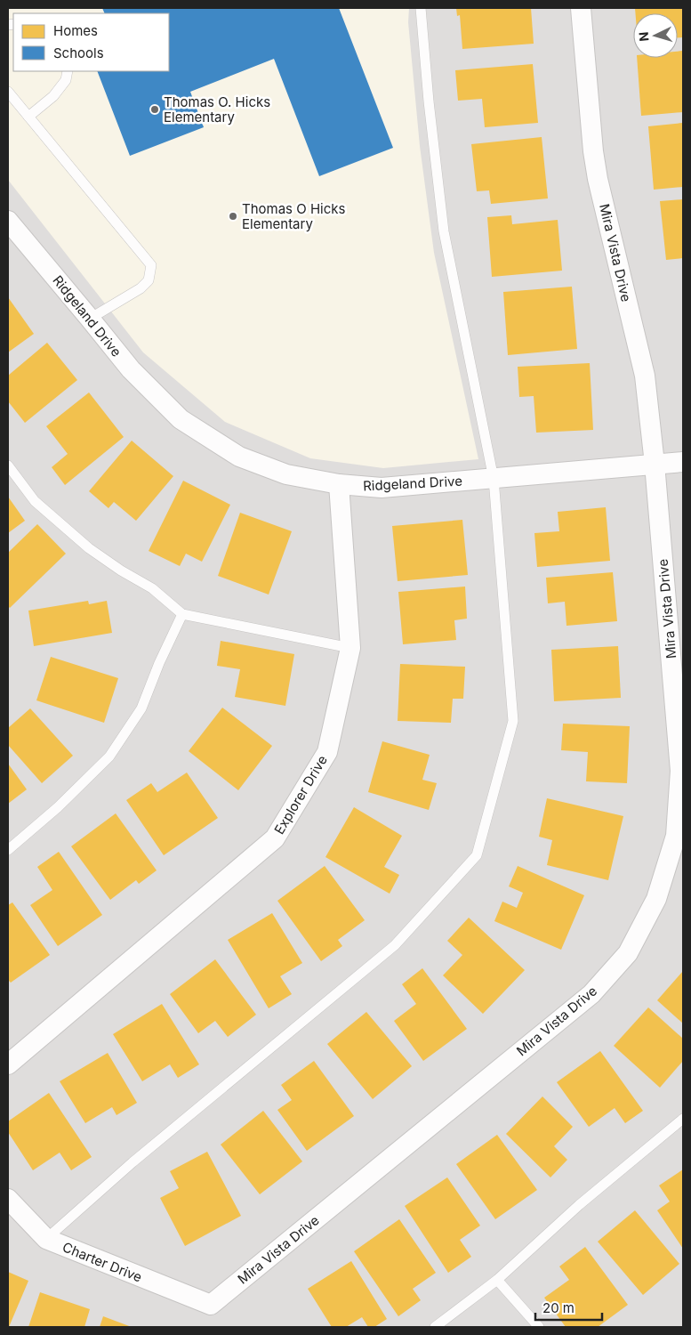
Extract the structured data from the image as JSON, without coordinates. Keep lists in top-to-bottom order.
{
  "streets": {
    "street": [
      "Mira Vista Drive",
      "Ridgeland Drive",
      "Explorer Drive",
      "Charter Drive"
    ]
  },
  "crossings": [
    ["Mira Vista Drive", "Ridgeland Drive"],
    ["Mira Vista Drive", "Charter Drive"],
    ["Ridgeland Drive", "Explorer Drive"]
  ],
  "places": ["Thomas O. Hicks Elementary", "Thomas O Hicks Elementary"],
  "legend": ["Homes", "Schools"],
  "scale_bar": "20 m",
  "north": "left"
}
